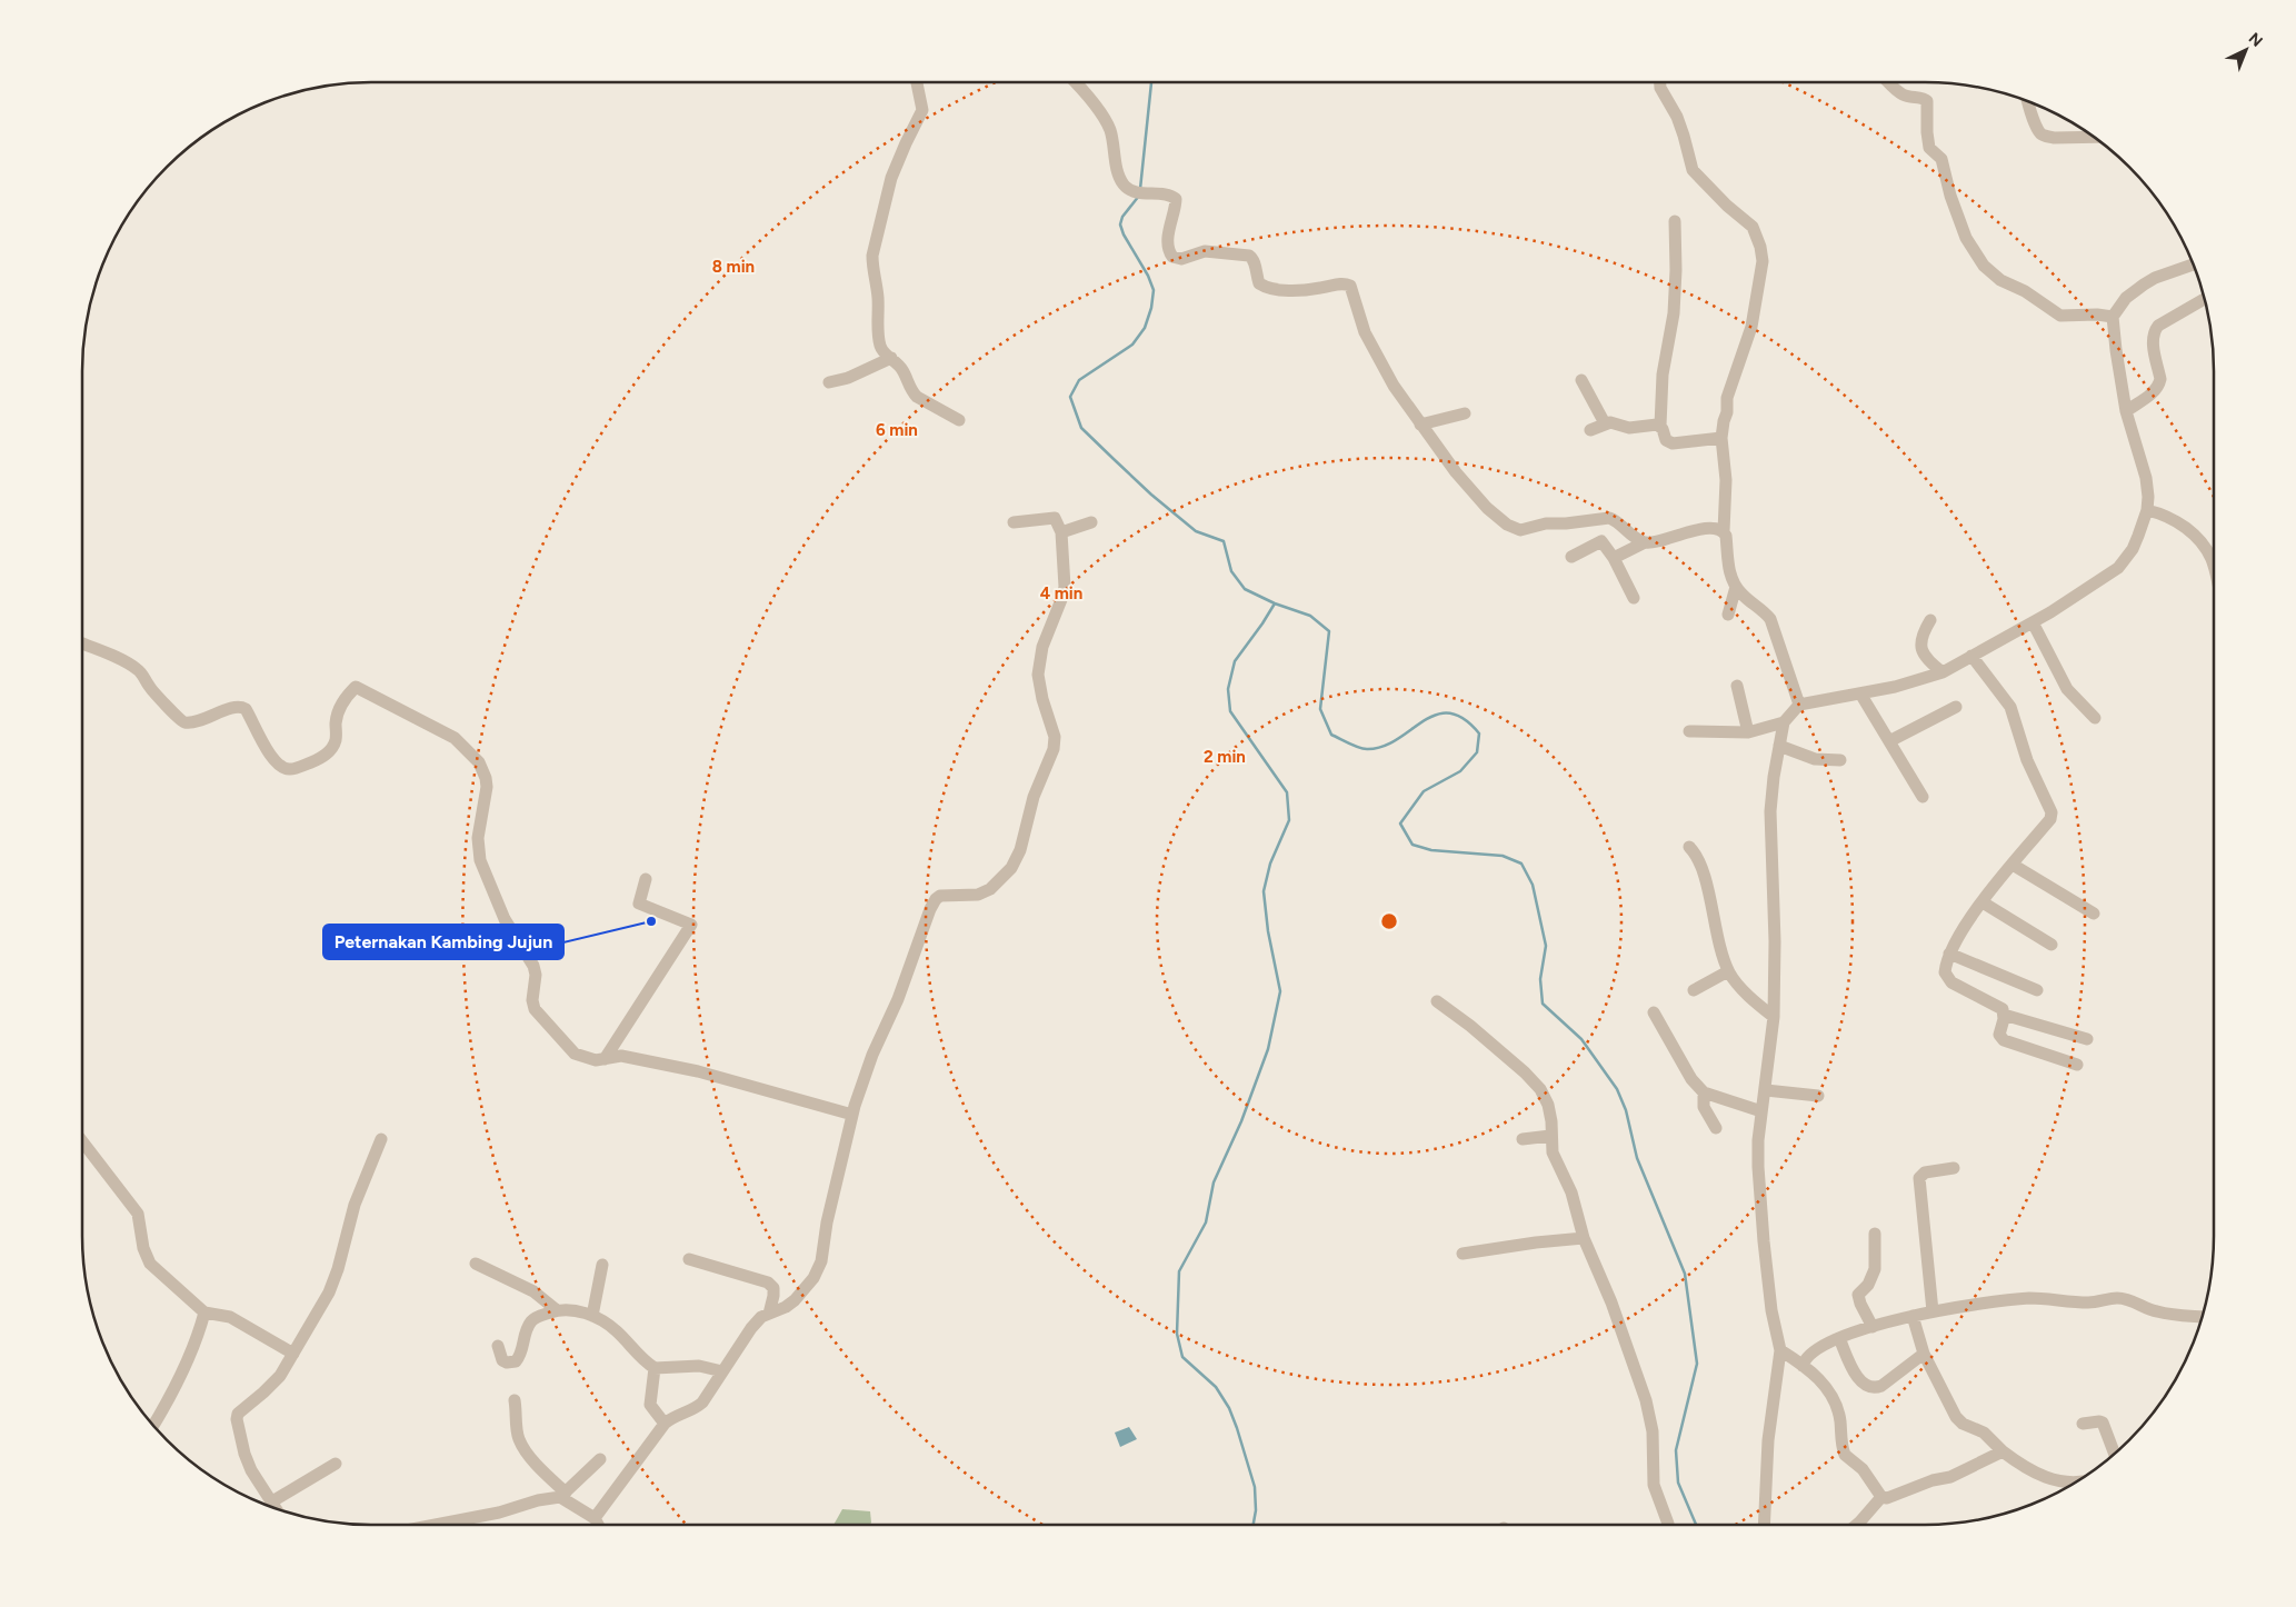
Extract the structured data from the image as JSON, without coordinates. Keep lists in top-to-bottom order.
{
  "places": ["Peternakan Kambing Jujun"],
  "north": "top right",
  "rings": [
    "8 min",
    "6 min",
    "4 min",
    "2 min"
  ]
}
